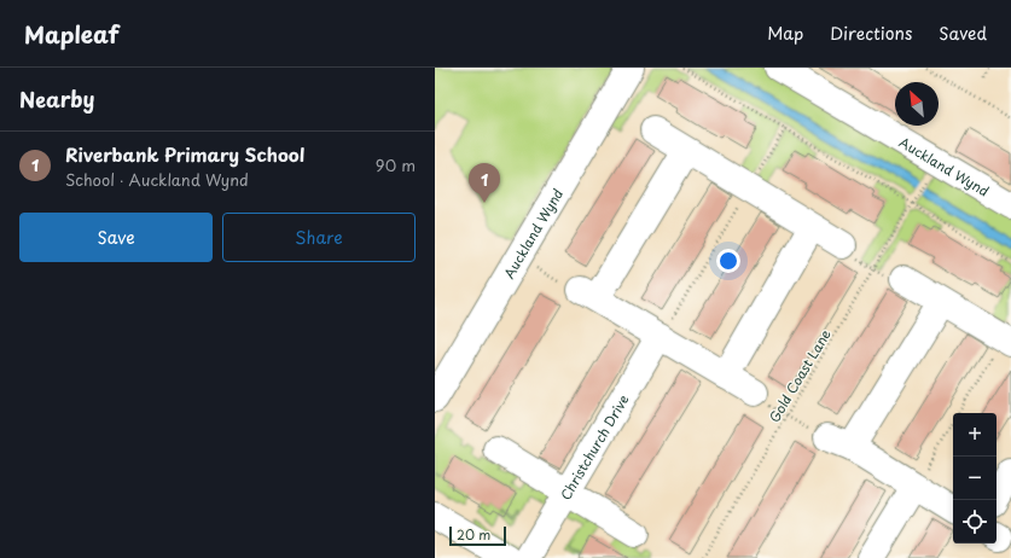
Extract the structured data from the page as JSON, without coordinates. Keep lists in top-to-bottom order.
{
  "streets": {
    "street": ["Auckland Wynd", "Christchurch Drive"],
    "path": ["Gold Coast Lane"]
  },
  "scale_bar": "20 m",
  "north": "top left",
  "page": {
    "header": "Mapleaf",
    "nav": ["Map", "Directions", "Saved"],
    "heading": "Nearby",
    "list": [
      {
        "mark": "1",
        "name": "Riverbank Primary School",
        "note": "School · Auckland Wynd",
        "value": "90 m"
      }
    ],
    "pins": "1",
    "buttons": ["Save", "Share"],
    "map_buttons": ["+", "−"],
    "scale": "20 m"
  }
}
